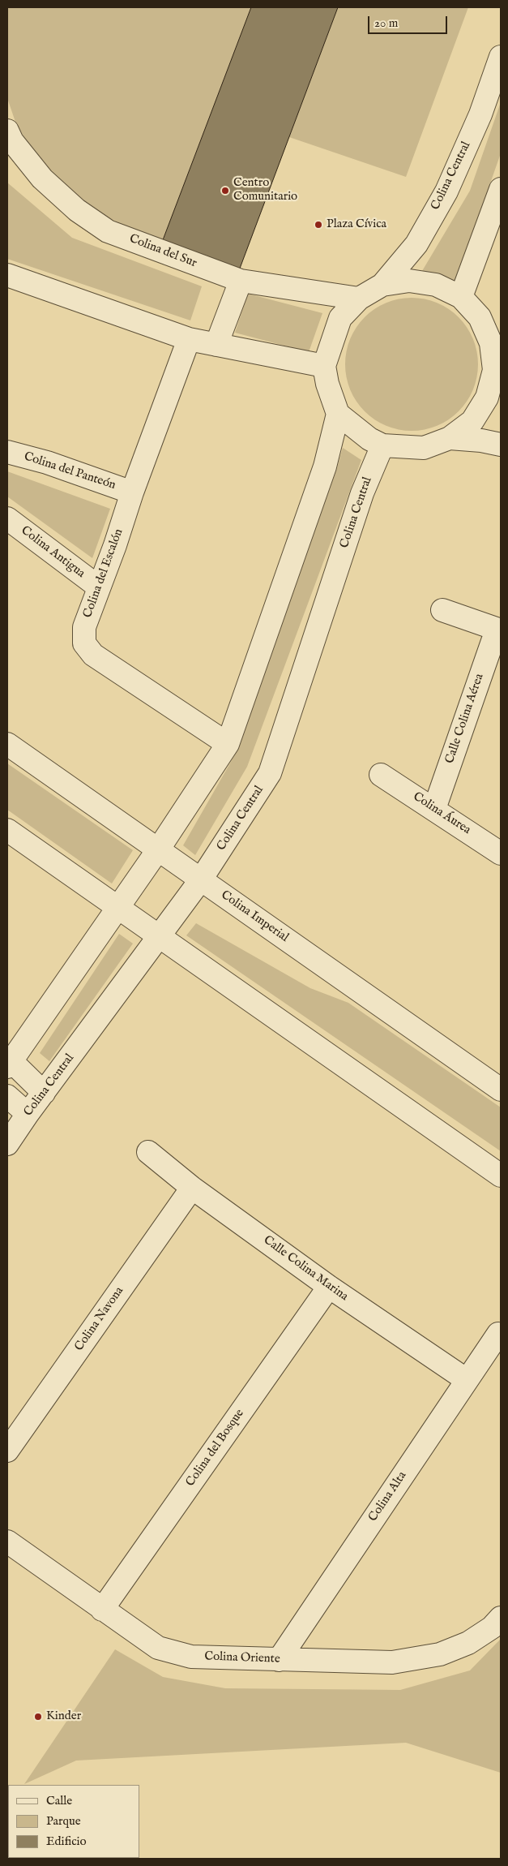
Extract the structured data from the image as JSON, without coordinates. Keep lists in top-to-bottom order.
{
  "streets": {
    "street": [
      "Colina Central",
      "Colina del Sur",
      "Colina del Panteón",
      "Colina Antigua",
      "Colina del Escalón",
      "Calle Colina Aérea",
      "Colina Áurea",
      "Colina Imperial",
      "Calle Colina Marina",
      "Colina Navona",
      "Colina del Bosque",
      "Colina Alta",
      "Colina Oriente"
    ]
  },
  "crossings": [
    ["Colina Central", "Colina Imperial"],
    ["Colina del Panteón", "Colina del Escalón"],
    ["Colina Antigua", "Colina del Escalón"],
    ["Calle Colina Aérea", "Colina Áurea"],
    ["Calle Colina Marina", "Colina Navona"],
    ["Calle Colina Marina", "Colina del Bosque"],
    ["Calle Colina Marina", "Colina Alta"],
    ["Colina del Bosque", "Colina Oriente"],
    ["Colina Alta", "Colina Oriente"]
  ],
  "places": ["Centro Comunitario", "Plaza Cívica", "Kinder"],
  "legend": ["Calle", "Parque", "Edificio"],
  "scale_bar": "20 m"
}
